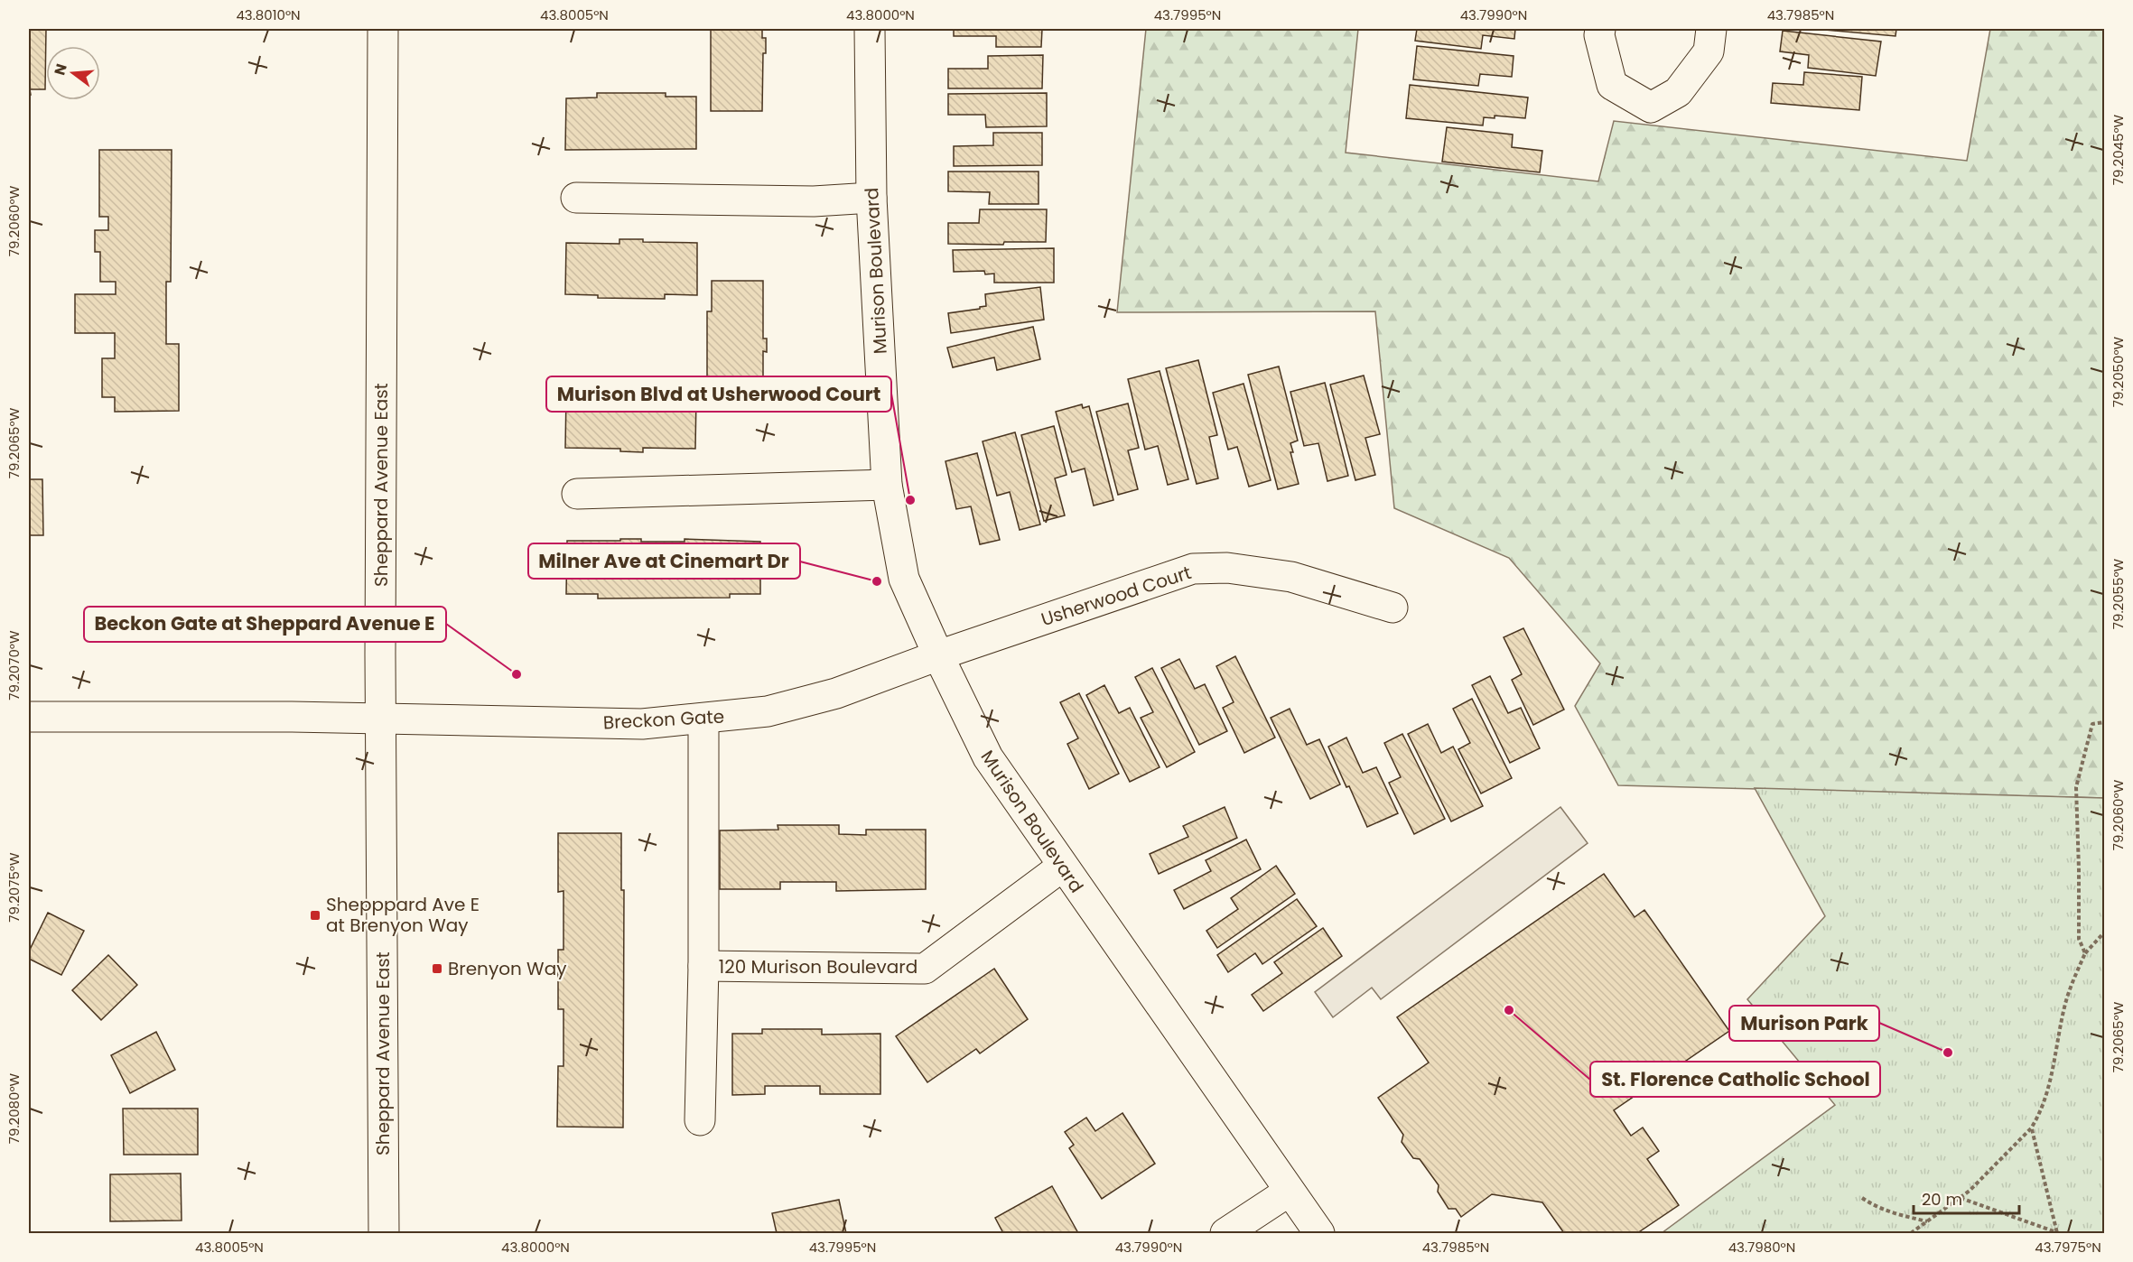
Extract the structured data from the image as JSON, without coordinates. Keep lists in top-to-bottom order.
{
  "streets": {
    "street": [
      "Murison Boulevard",
      "Sheppard Avenue East",
      "Usherwood Court",
      "Breckon Gate",
      "120 Murison Boulevard"
    ]
  },
  "crossings": [
    ["Murison Boulevard", "Usherwood Court"],
    ["Murison Boulevard", "Breckon Gate"],
    ["Murison Boulevard", "120 Murison Boulevard"],
    ["Sheppard Avenue East", "Breckon Gate"],
    ["Usherwood Court", "Breckon Gate"],
    ["Breckon Gate", "120 Murison Boulevard"]
  ],
  "places": {
    "other": [
      "Murison Blvd at Usherwood Court",
      "Milner Ave at Cinemart Dr",
      "Beckon Gate at Sheppard Avenue E",
      "St. Florence Catholic School",
      "Murison Park"
    ],
    "transit": ["Shepppard Ave E at Brenyon Way", "Brenyon Way"]
  },
  "scale_bar": "20 m",
  "north": "left",
  "coordinates": [
    "43.8010°N",
    "43.8005°N",
    "43.8000°N",
    "43.7995°N",
    "43.7990°N",
    "43.7985°N",
    "79.2045°W",
    "79.2060°W",
    "79.2050°W",
    "79.2065°W",
    "79.2055°W",
    "79.2070°W",
    "79.2075°W",
    "79.2080°W",
    "43.7980°N",
    "43.7975°N"
  ]
}
